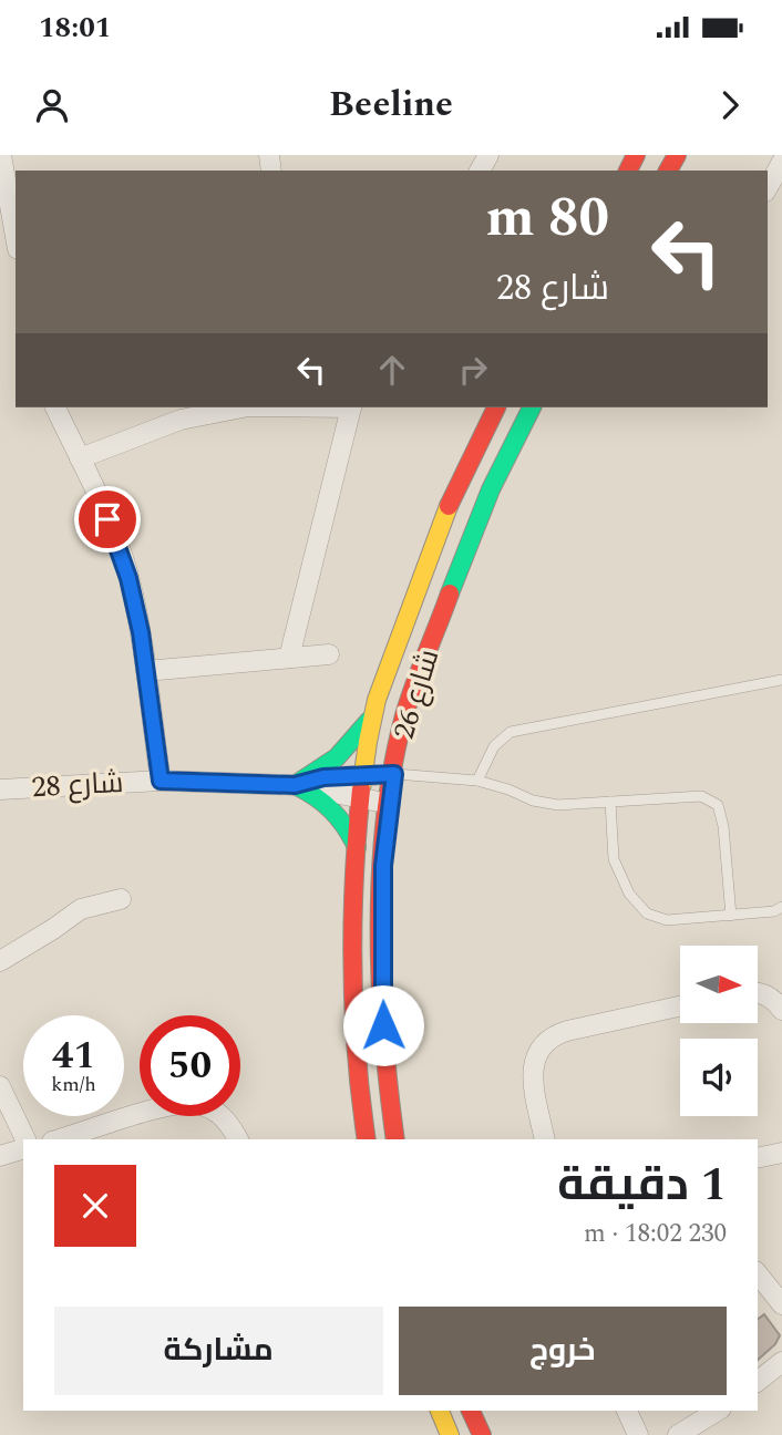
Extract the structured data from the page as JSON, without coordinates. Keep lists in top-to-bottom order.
{
  "streets": {
    "main road": ["شارع 26"],
    "street": ["شارع 28"]
  },
  "crossings": [
    ["شارع 26", "شارع 28"]
  ],
  "north": "right",
  "page": {
    "status": "18:01",
    "header": "Beeline",
    "turn": ["80 m", "شارع 28"],
    "speed": "41 km/h",
    "limit": "50",
    "heading": ["1 دقيقة", "230 m · 18:02"],
    "buttons": ["خروج", "مشاركة"]
  }
}
